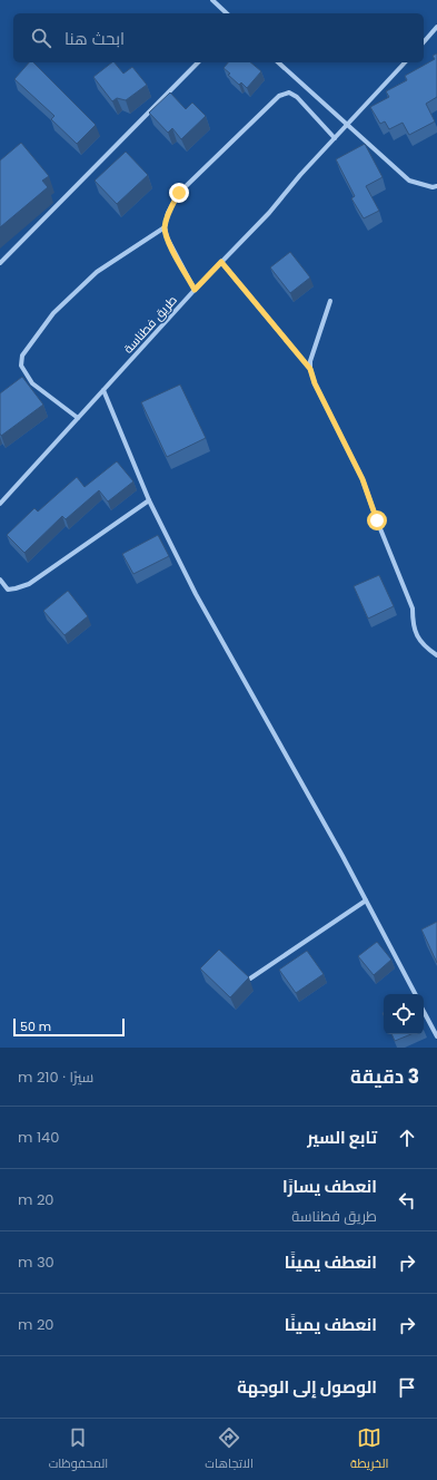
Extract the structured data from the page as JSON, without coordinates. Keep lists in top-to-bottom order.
{
  "streets": {
    "street": ["طريق فطناسة"]
  },
  "scale_bar": "50 m",
  "page": {
    "search": "ابحث هنا",
    "scale": "50 m",
    "heading": ["3 دقيقة", "سيرًا · 210 m"],
    "list": [
      ["تابع السير", "140 m"],
      ["انعطف يسارًا", "طريق فطناسة", "20 m"],
      ["انعطف يمينًا", "30 m"],
      ["انعطف يمينًا", "20 m"],
      "الوصول إلى الوجهة"
    ],
    "nav": ["الخريطة", "الاتجاهات", "المحفوظات"]
  }
}
